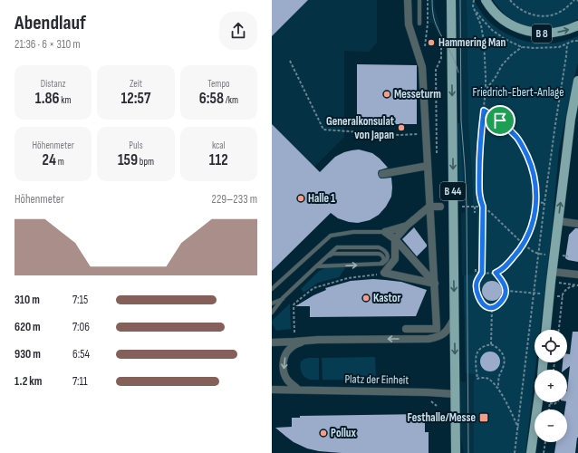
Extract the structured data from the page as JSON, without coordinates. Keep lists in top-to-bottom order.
{
  "streets": {
    "main road": ["B 8", "B 44"],
    "street": ["Platz der Einheit"]
  },
  "crossings": [
    ["B 44", "Platz der Einheit"]
  ],
  "parks": ["Friedrich-Ebert-Anlage"],
  "places": {
    "other": [
      "Hammering Man",
      "Messeturm",
      "Generalkonsulat von Japan",
      "Halle 1",
      "Kastor",
      "Pollux"
    ],
    "transit": ["Festhalle/Messe"]
  },
  "page": {
    "heading": ["Abendlauf", "21:36 · 6 × 310 m"],
    "stats": [
      ["Distanz", "1.86 km"],
      ["Zeit", "12:57"],
      ["Tempo", "6:58 /km"],
      ["Höhenmeter", "24 m"],
      ["Puls", "159 bpm"],
      ["kcal", "112"]
    ],
    "chart": ["Höhenmeter", "229–233 m"],
    "list": [
      {
        "name": "310 m",
        "note": "7:15"
      },
      {
        "name": "620 m",
        "note": "7:06"
      },
      {
        "name": "930 m",
        "note": "6:54"
      },
      {
        "name": "1.2 km",
        "note": "7:11"
      }
    ],
    "map_buttons": ["+", "−"]
  }
}
